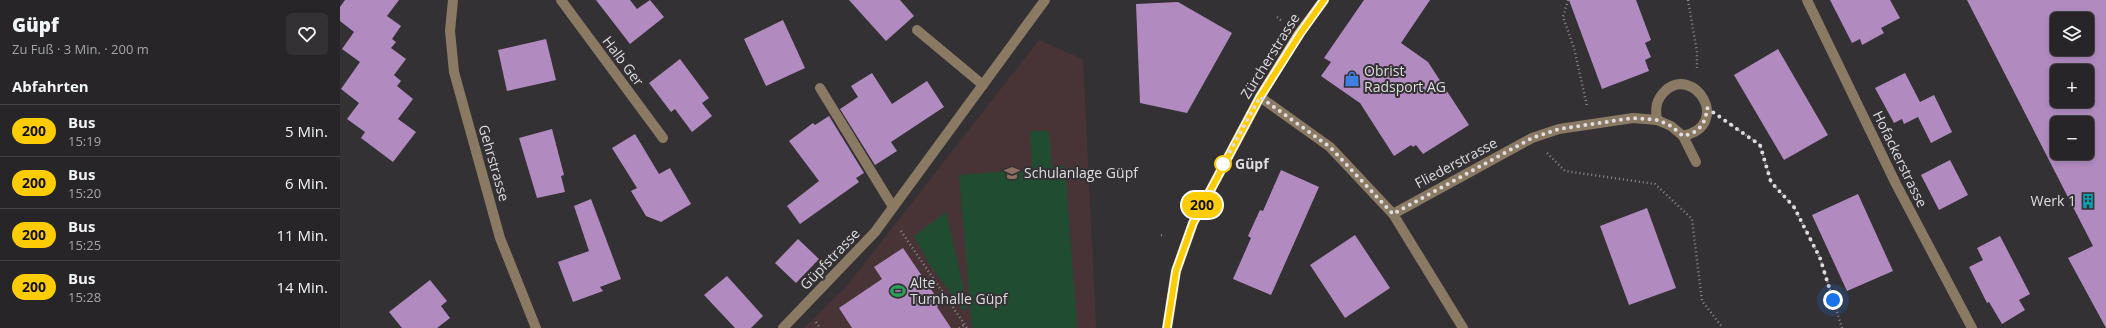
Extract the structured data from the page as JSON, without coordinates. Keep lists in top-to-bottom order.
{
  "streets": {
    "main road": ["Zürcherstrasse"],
    "street": [
      "Halb Ger",
      "Hofackerstrasse",
      "Gehrstrasse",
      "Fliederstrasse",
      "Güpfstrasse"
    ]
  },
  "places": {
    "shop": ["Obrist Radsport AG"],
    "other": ["Güpf"],
    "school or university": ["Schulanlage Güpf"],
    "building": ["Werk 1"],
    "sports": ["Alte Turnhalle Güpf"]
  },
  "lines": ["bus line 200"],
  "page": {
    "heading": [
      ["Güpf", "Zu Fuß · 3 Min. · 200 m"],
      "Abfahrten"
    ],
    "on_map": "200",
    "map_buttons": ["+", "−"],
    "list": [
      {
        "mark": "200",
        "name": "Bus",
        "note": "15:19",
        "value": "5 Min."
      },
      {
        "mark": "200",
        "name": "Bus",
        "note": "15:20",
        "value": "6 Min."
      },
      {
        "mark": "200",
        "name": "Bus",
        "note": "15:25",
        "value": "11 Min."
      },
      {
        "mark": "200",
        "name": "Bus",
        "note": "15:28",
        "value": "14 Min."
      }
    ]
  }
}
